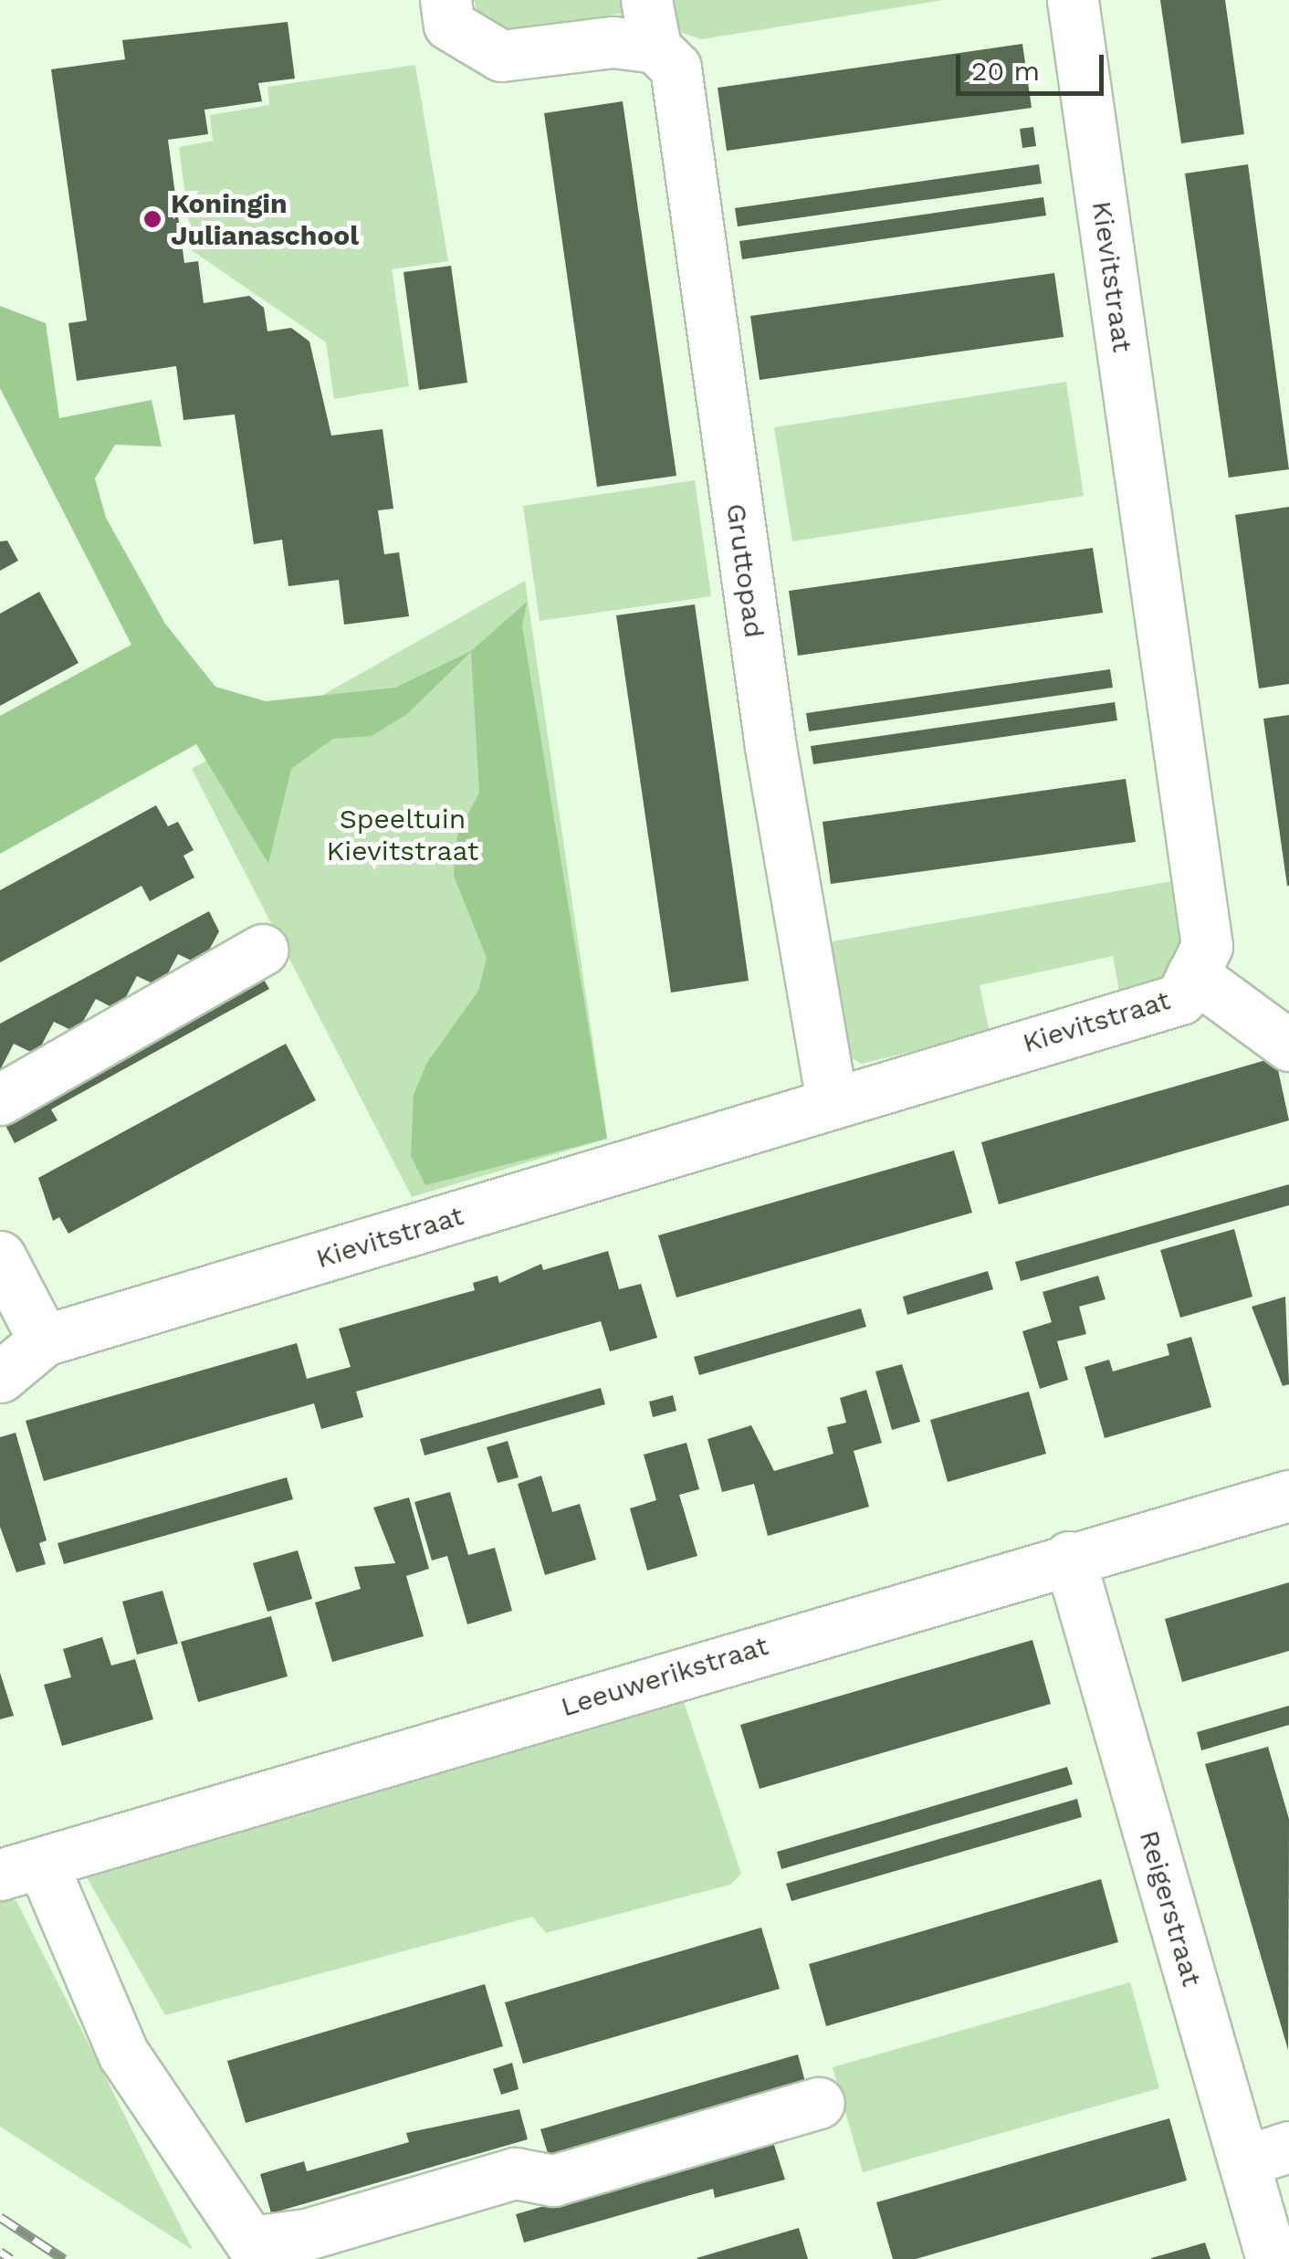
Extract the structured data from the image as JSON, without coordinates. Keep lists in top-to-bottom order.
{
  "streets": {
    "street": [
      "Kievitstraat",
      "Gruttopad",
      "Leeuwerikstraat",
      "Reigerstraat"
    ]
  },
  "crossings": [
    ["Kievitstraat", "Gruttopad"],
    ["Leeuwerikstraat", "Reigerstraat"]
  ],
  "parks": ["Speeltuin Kievitstraat"],
  "places": ["Koningin Julianaschool"],
  "scale_bar": "20 m"
}
